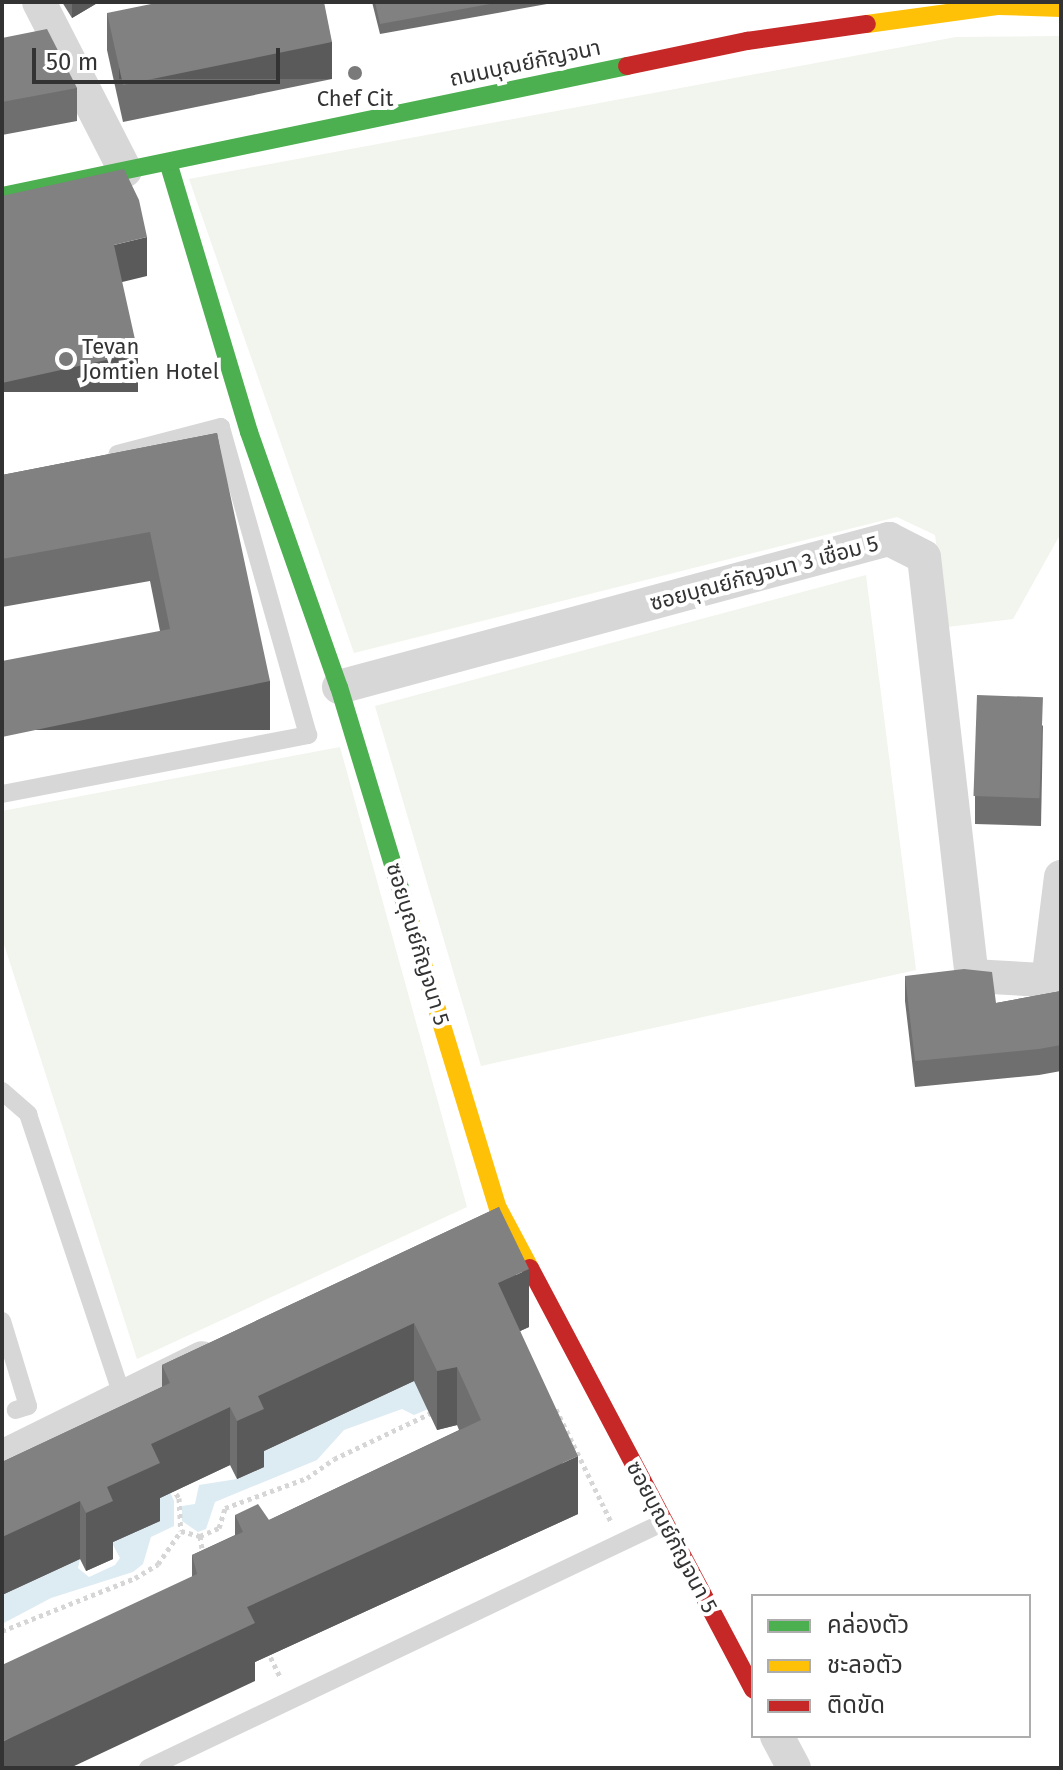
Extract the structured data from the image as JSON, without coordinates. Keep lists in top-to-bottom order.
{
  "streets": {
    "street": ["ถนนบุณย์กัญจนา", "ซอยบุณย์กัญจนา 3 เชื่อม 5", "ซอยบุณย์กัญจนา 5"]
  },
  "crossings": [
    ["ถนนบุณย์กัญจนา", "ซอยบุณย์กัญจนา 5"],
    ["ซอยบุณย์กัญจนา 3 เชื่อม 5", "ซอยบุณย์กัญจนา 5"]
  ],
  "places": ["Chef Cit", "Tevan Jomtien Hotel"],
  "legend": ["คล่องตัว", "ชะลอตัว", "ติดขัด"],
  "scale_bar": "50 m"
}
